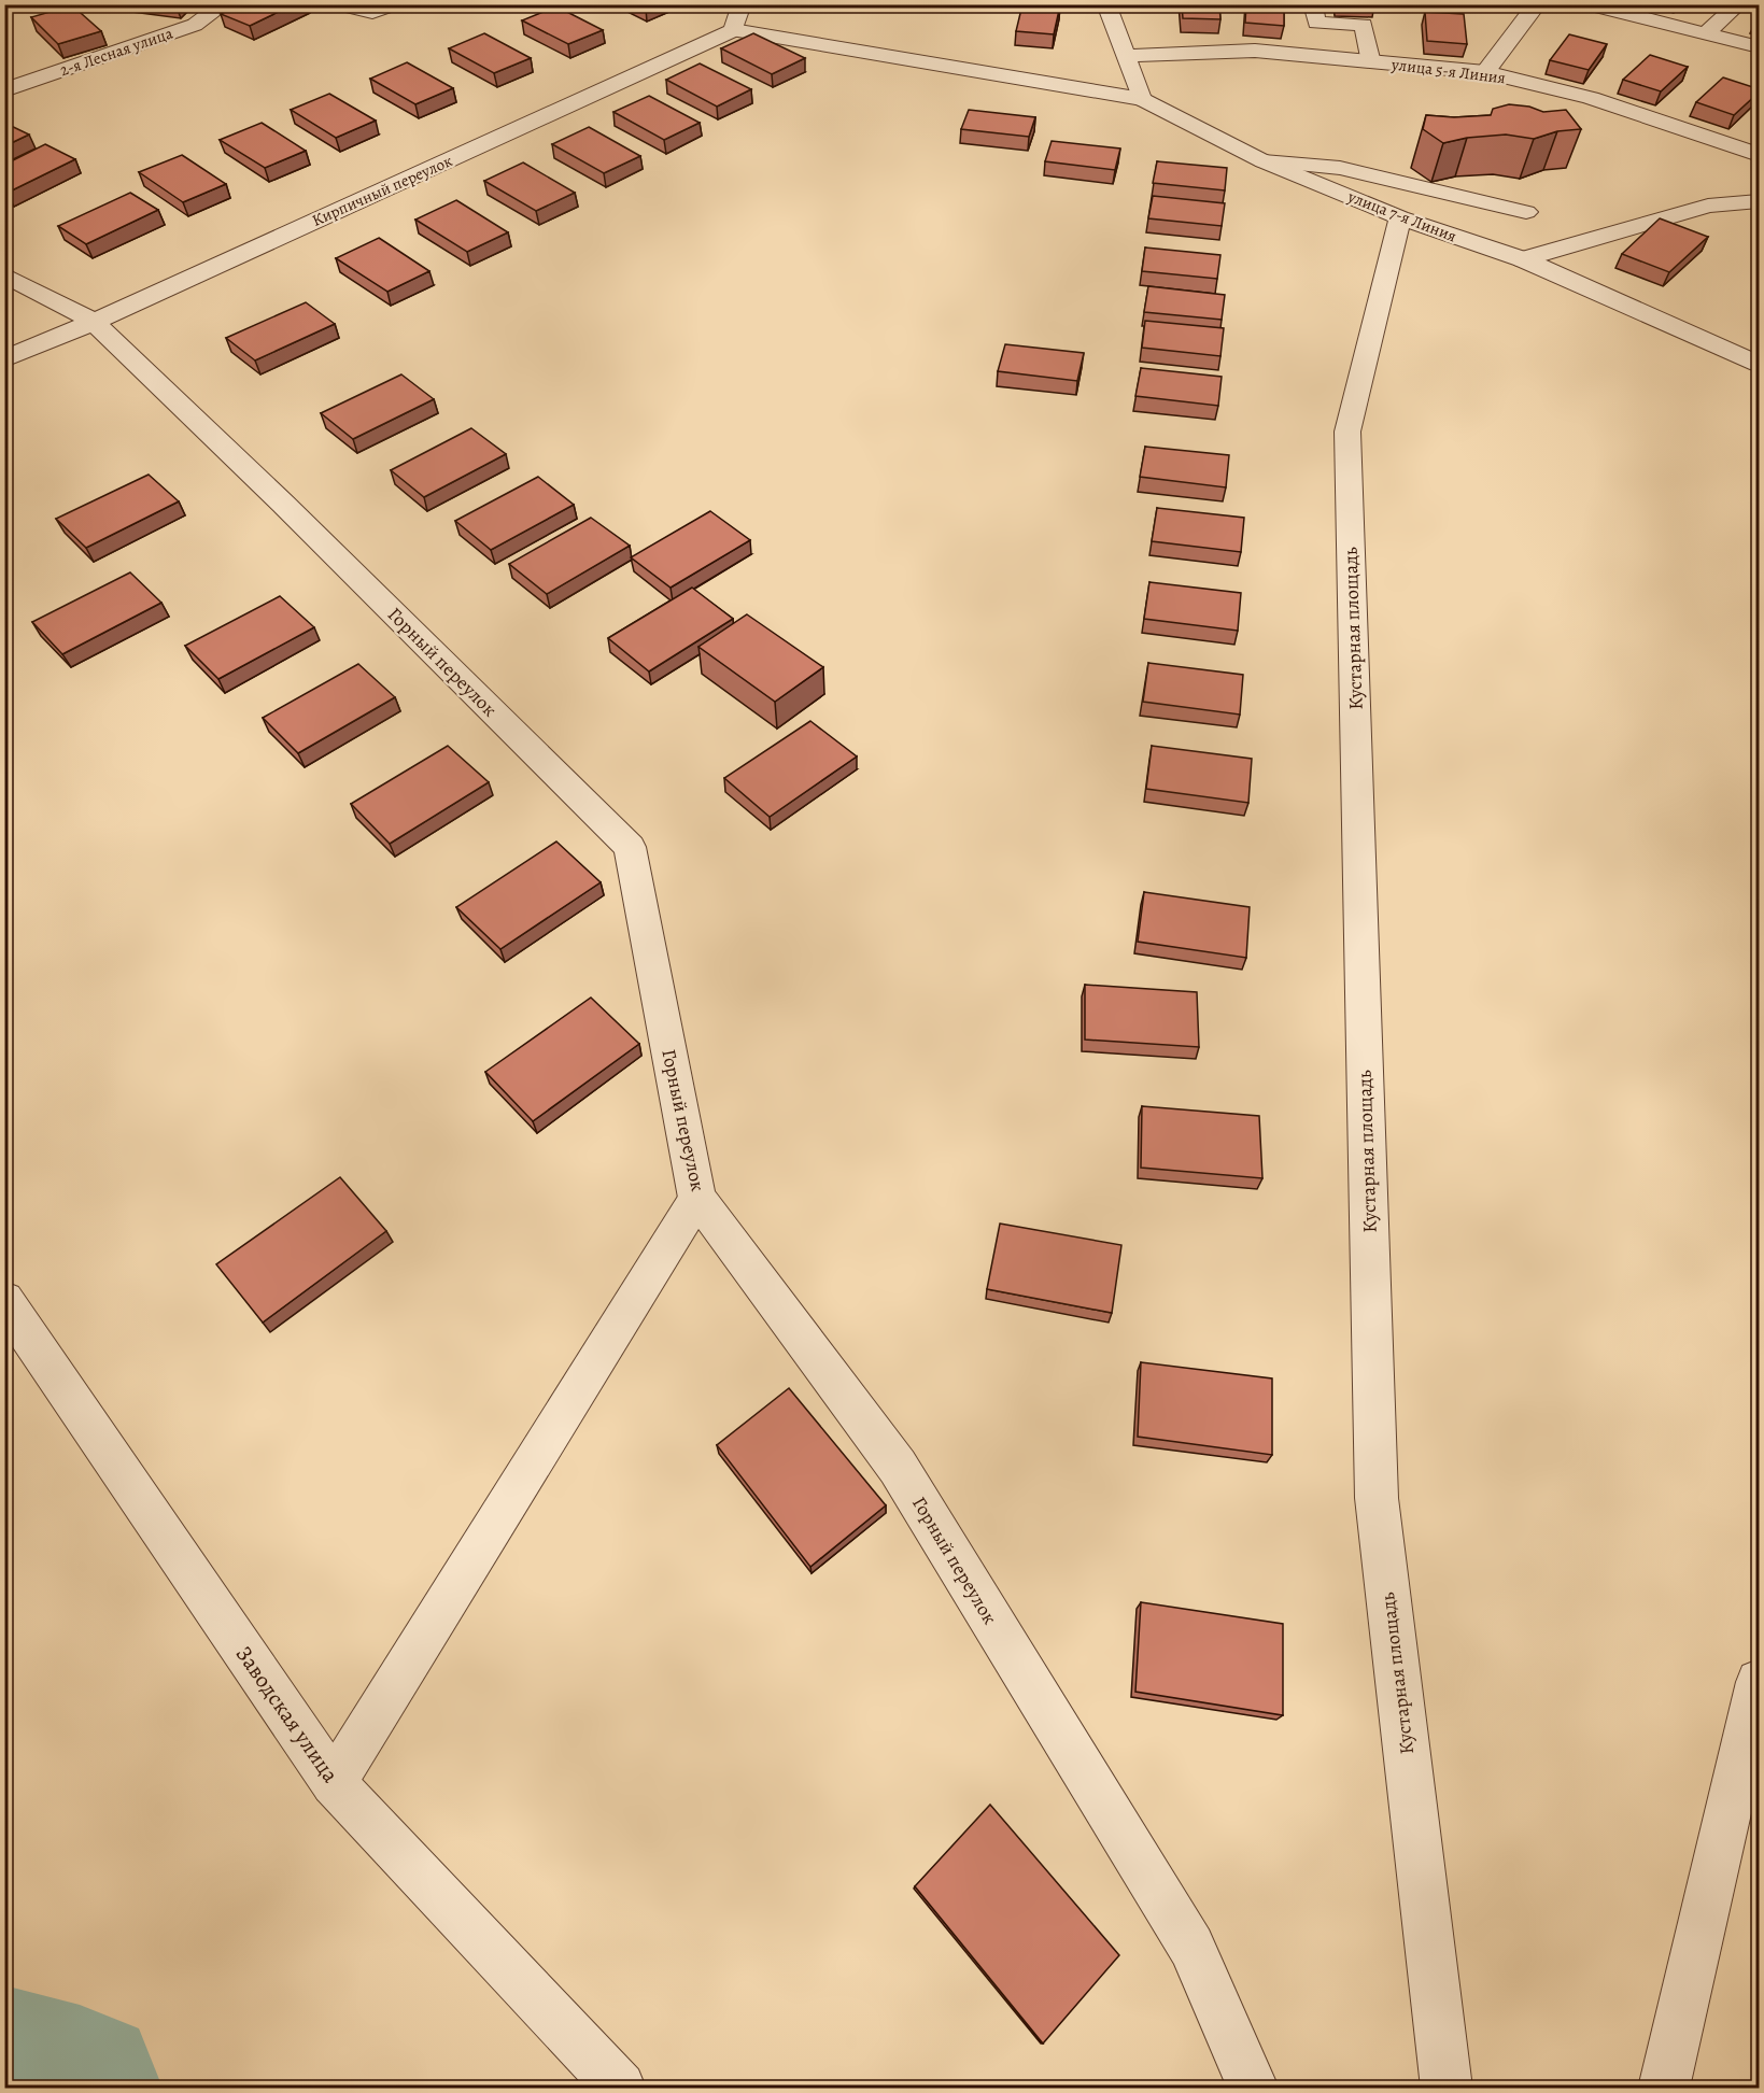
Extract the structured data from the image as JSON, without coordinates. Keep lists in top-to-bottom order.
{
  "streets": {
    "street": [
      "2-я Лесная улица",
      "улица 5-я Линия",
      "Кирпичный переулок",
      "улица 7-я Линия",
      "Кустарная площадь",
      "Горный переулок",
      "Заводская улица"
    ]
  },
  "crossings": [
    ["Кирпичный переулок", "улица 7-я Линия"],
    ["Кирпичный переулок", "Горный переулок"],
    ["улица 7-я Линия", "Кустарная площадь"]
  ]
}
